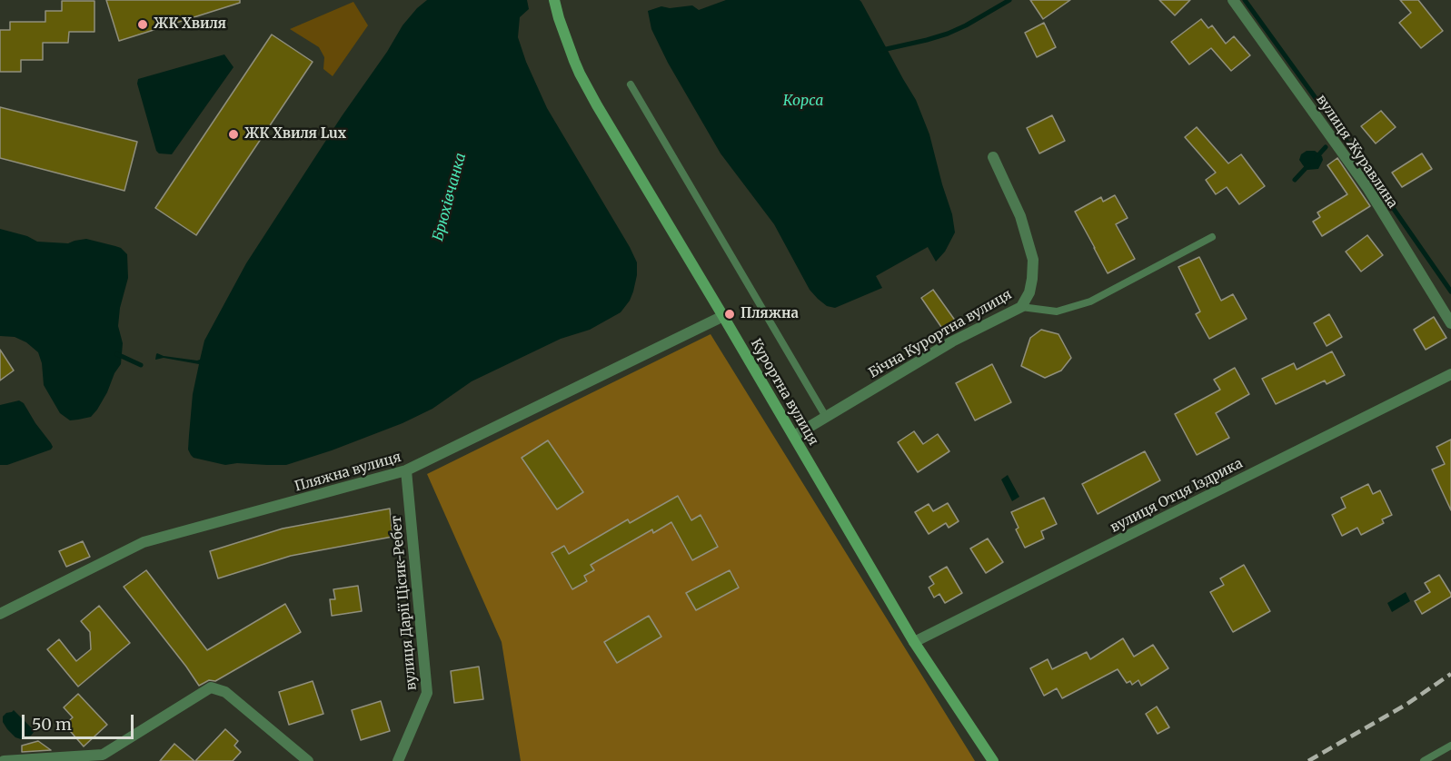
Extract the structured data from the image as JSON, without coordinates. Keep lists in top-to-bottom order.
{
  "streets": {
    "main road": ["Курортна вулиця"],
    "street": [
      "вулиця Журавлина",
      "Бічна Курортна вулиця",
      "Пляжна вулиця",
      "вулиця Отця Іздрика",
      "вулиця Дарії Цісик-Ребет"
    ]
  },
  "crossings": [
    ["Бічна Курортна вулиця", "Курортна вулиця"],
    ["Курортна вулиця", "Пляжна вулиця"],
    ["Курортна вулиця", "вулиця Отця Іздрика"],
    ["Пляжна вулиця", "вулиця Дарії Цісик-Ребет"]
  ],
  "water": ["Корса", "Брюхівчанка"],
  "places": ["ЖК Хвиля", "ЖК Хвиля Lux", "Пляжна"],
  "scale_bar": "50 m"
}
